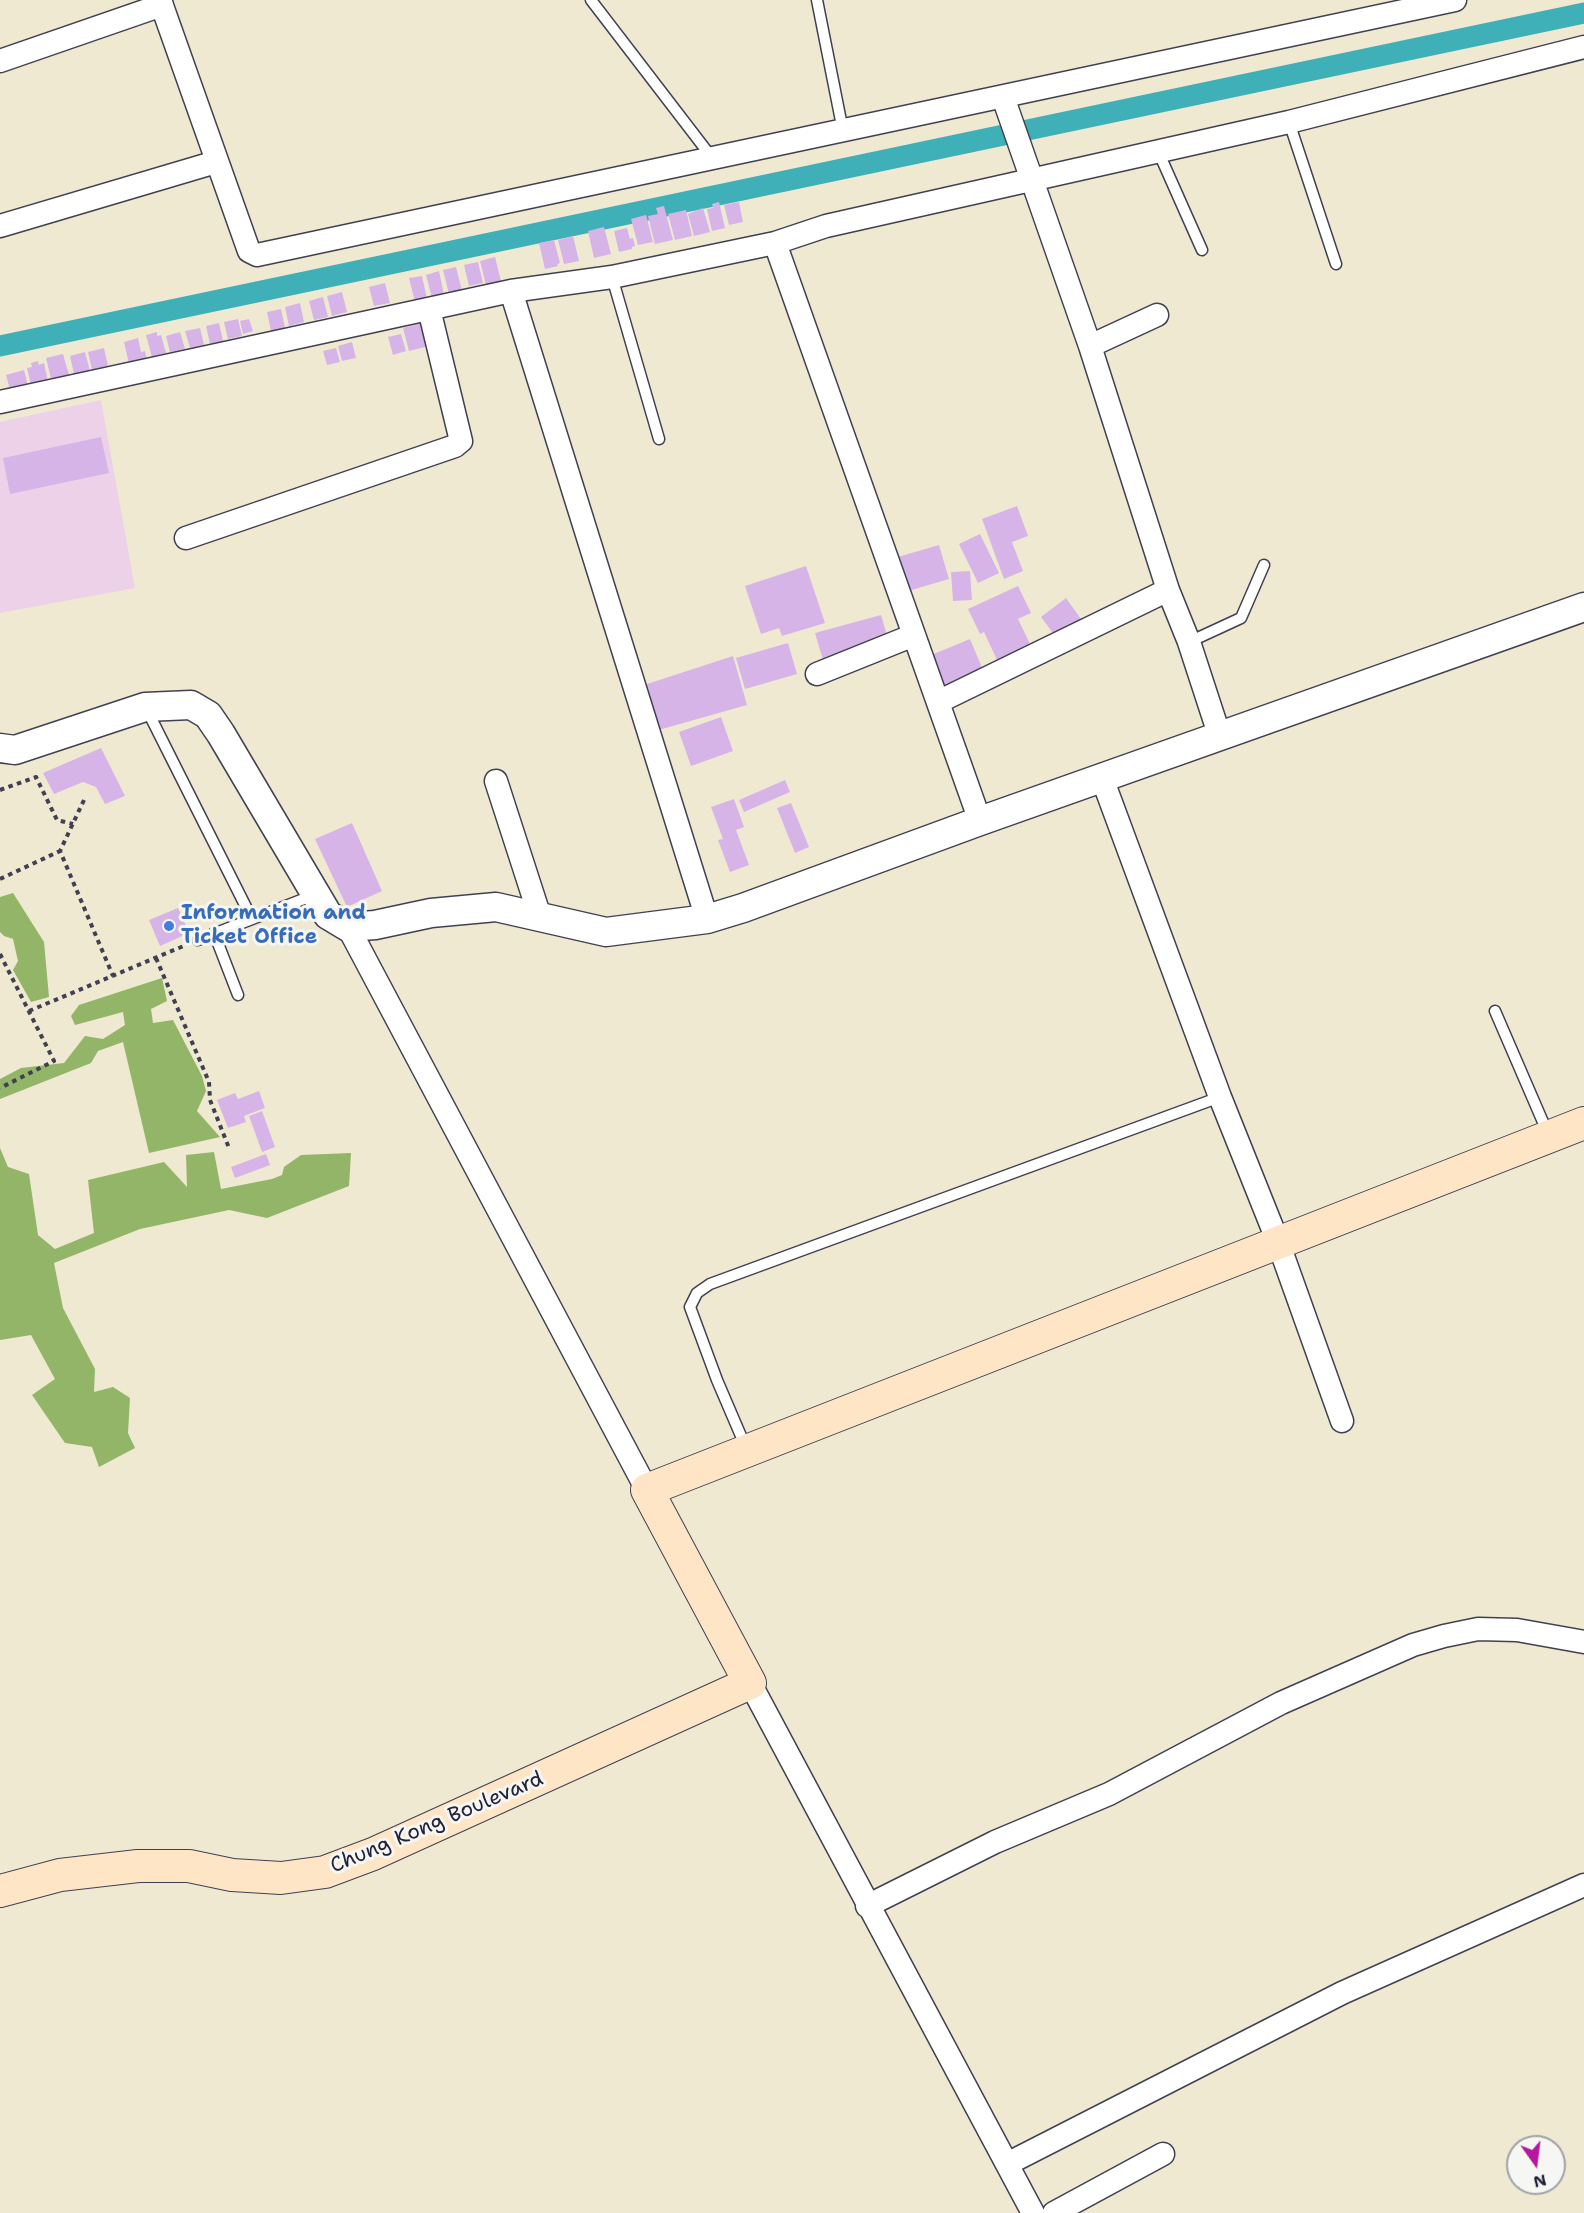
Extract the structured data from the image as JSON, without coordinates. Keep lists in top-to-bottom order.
{
  "streets": {
    "main road": ["Chung Kong Boulevard"]
  },
  "places": ["Information and Ticket Office"],
  "north": "bottom"
}
